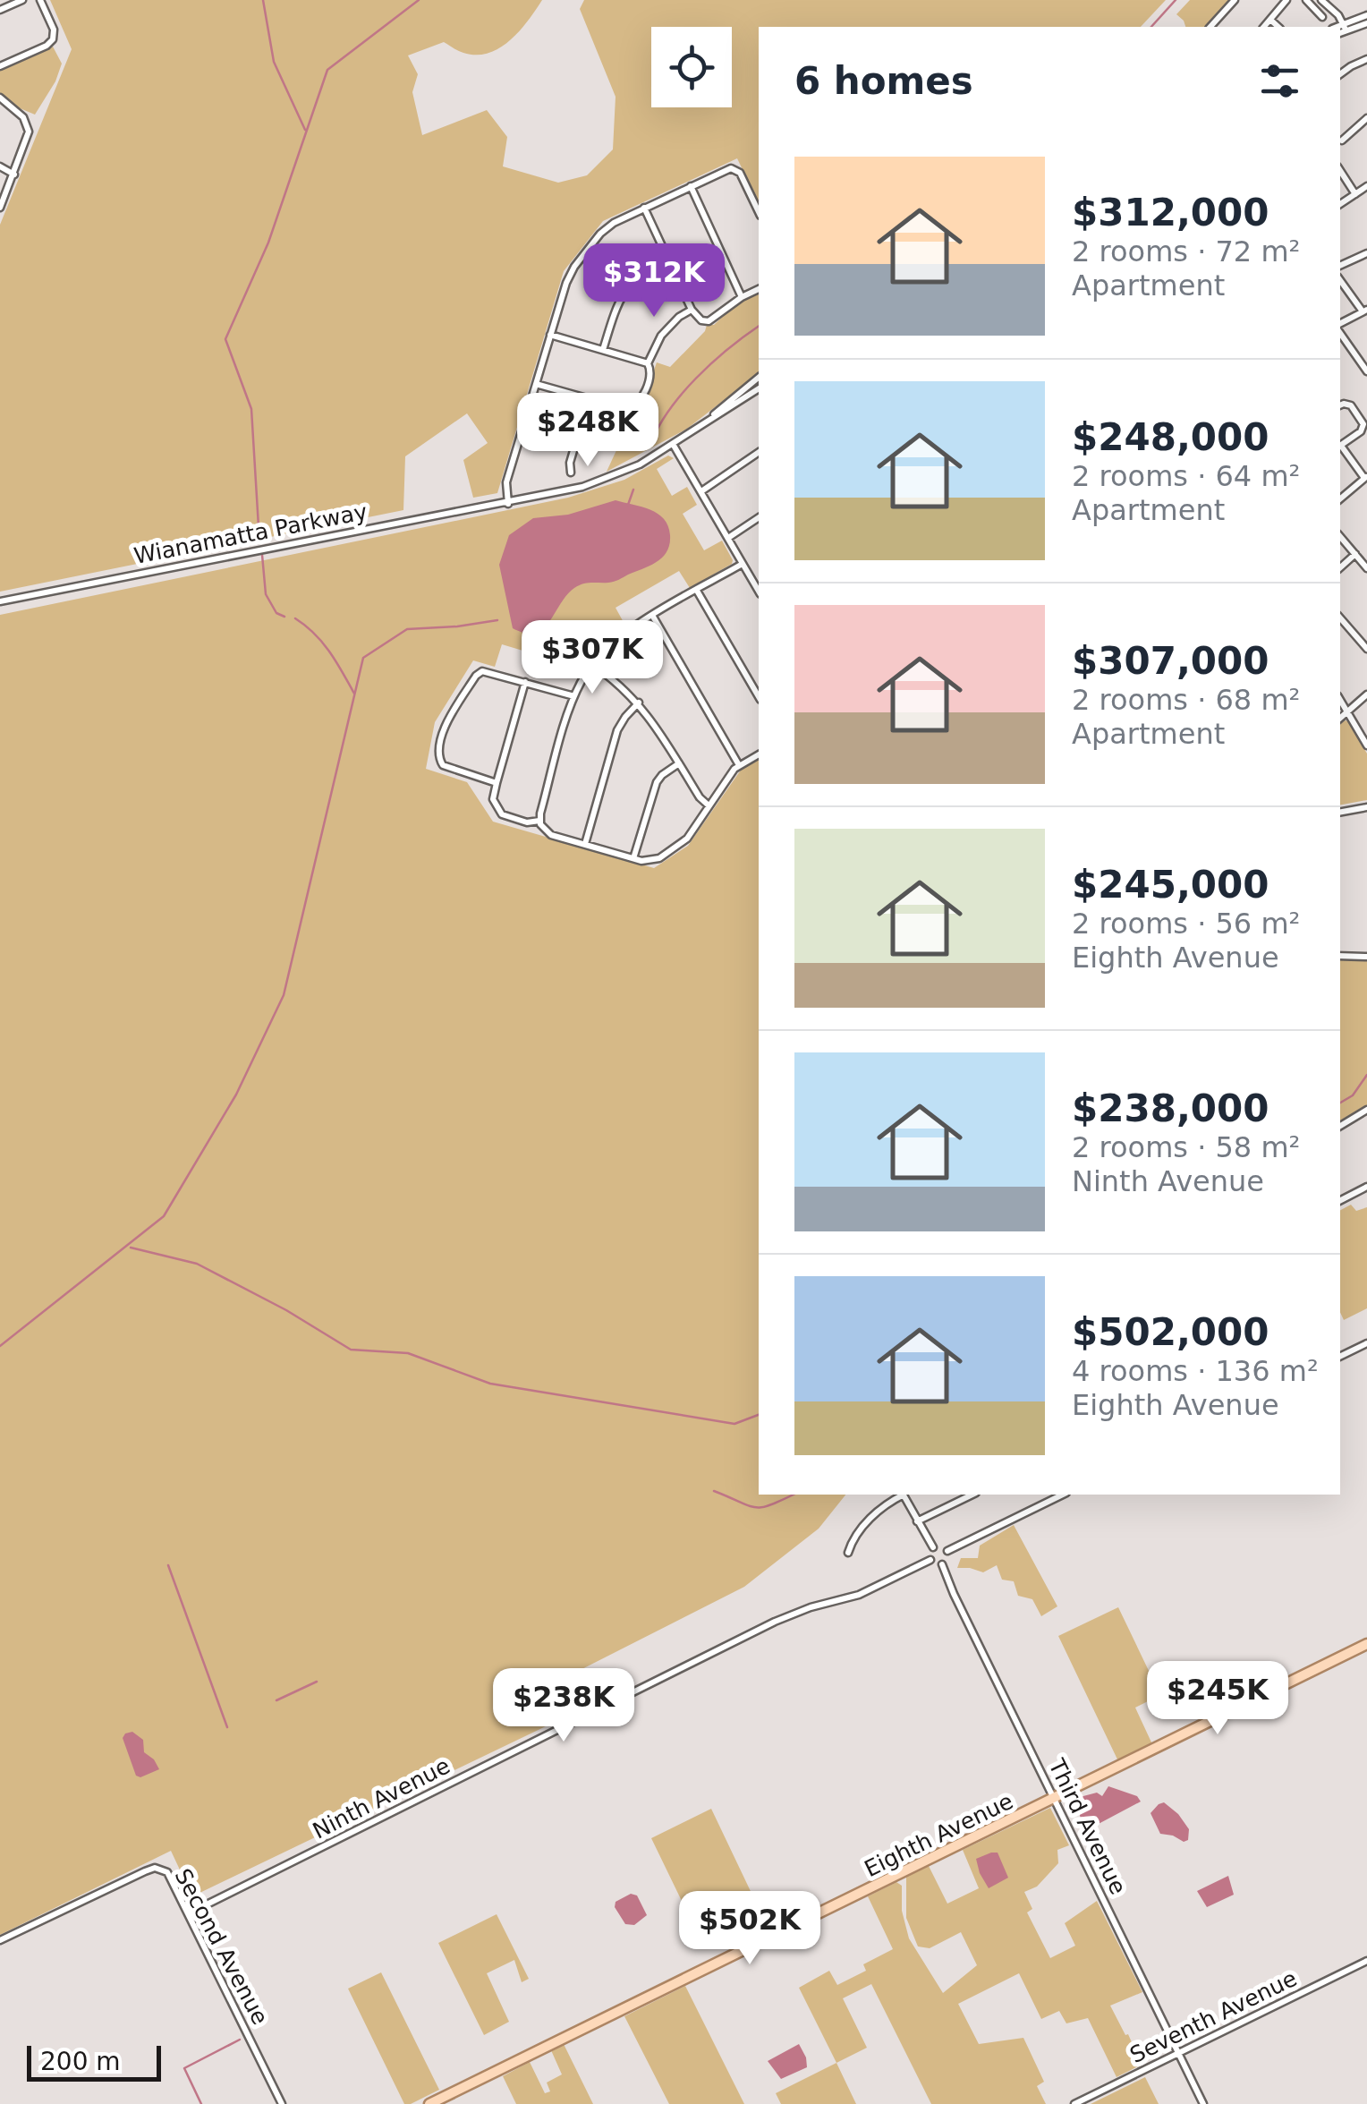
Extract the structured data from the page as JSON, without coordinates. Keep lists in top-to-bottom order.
{
  "streets": {
    "main road": ["Eighth Avenue"],
    "street": [
      "Wianamatta Parkway",
      "Ninth Avenue",
      "Third Avenue",
      "Second Avenue",
      "Seventh Avenue"
    ]
  },
  "crossings": [
    ["Ninth Avenue", "Third Avenue"],
    ["Ninth Avenue", "Second Avenue"],
    ["Third Avenue", "Eighth Avenue"],
    ["Third Avenue", "Seventh Avenue"]
  ],
  "scale_bar": "200 m",
  "page": {
    "heading": "6 homes",
    "list": [
      {
        "name": "$312,000",
        "note": "2 rooms · 72 m² · Apartment"
      },
      {
        "name": "$248,000",
        "note": "2 rooms · 64 m² · Apartment"
      },
      {
        "name": "$307,000",
        "note": "2 rooms · 68 m² · Apartment"
      },
      {
        "name": "$245,000",
        "note": "2 rooms · 56 m² · Eighth Avenue"
      },
      {
        "name": "$238,000",
        "note": "2 rooms · 58 m² · Ninth Avenue"
      },
      {
        "name": "$502,000",
        "note": "4 rooms · 136 m² · Eighth Avenue"
      }
    ],
    "price": [
      "$312K",
      "$248K",
      "$307K",
      "$245K",
      "$238K",
      "$502K"
    ],
    "scale": "200 m"
  }
}
